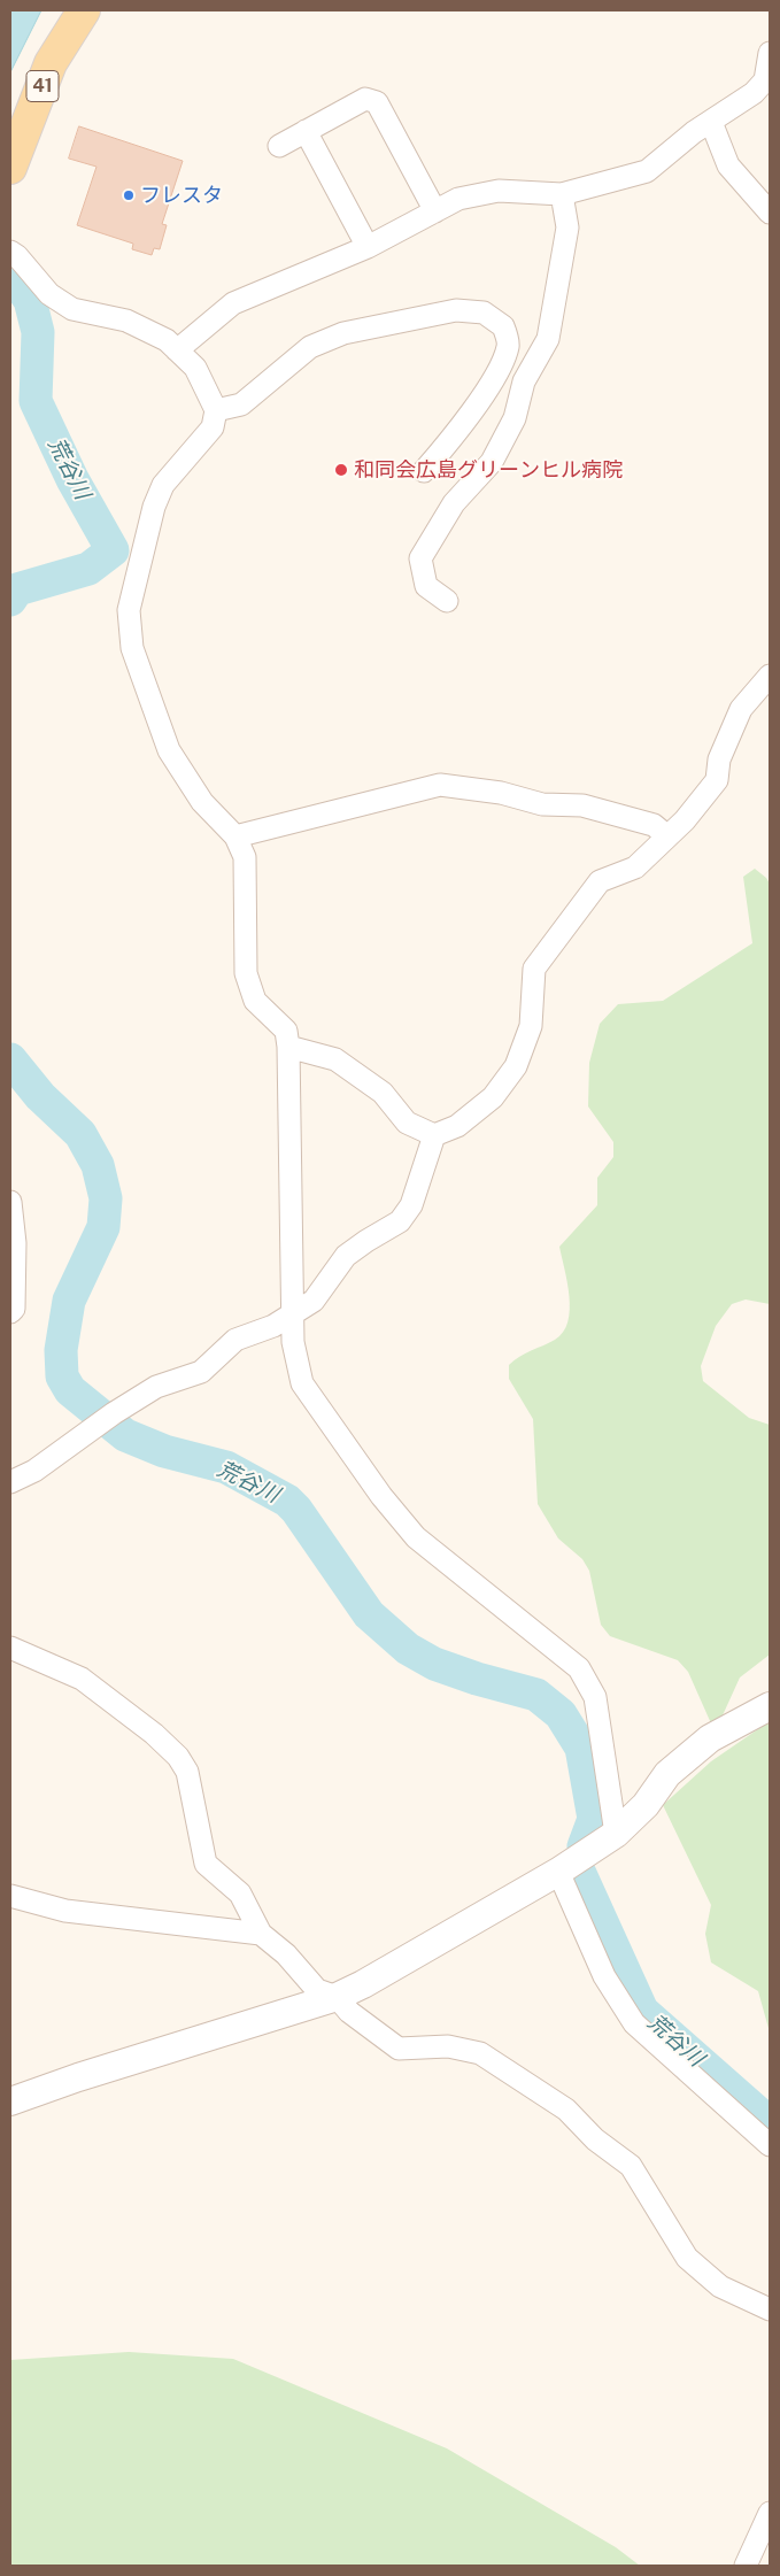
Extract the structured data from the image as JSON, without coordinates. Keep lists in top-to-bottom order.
{
  "streets": {
    "main road": ["41"]
  },
  "water": ["荒谷川"],
  "places": ["フレスタ", "和同会広島グリーンヒル病院"]
}
